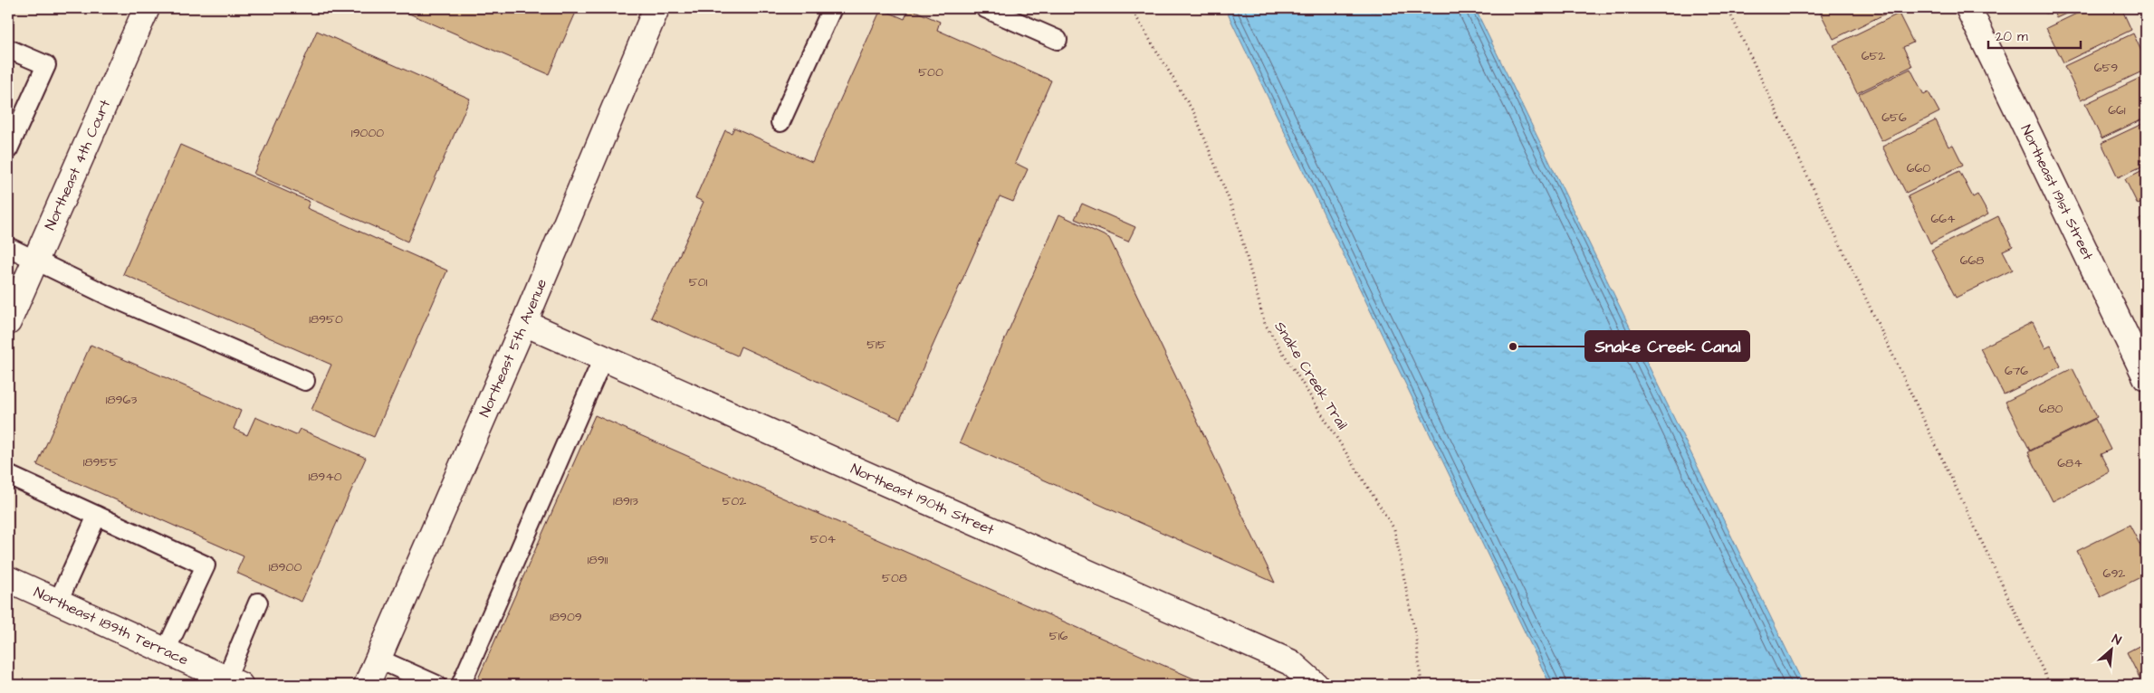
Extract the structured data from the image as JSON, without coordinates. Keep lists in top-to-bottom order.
{
  "streets": {
    "street": [
      "Northeast 4th Court",
      "Northeast 191st Street",
      "Northeast 5th Avenue",
      "Northeast 190th Street",
      "Northeast 189th Terrace"
    ],
    "path": ["Snake Creek Trail"]
  },
  "crossings": [
    ["Northeast 5th Avenue", "Northeast 190th Street"]
  ],
  "places": ["Snake Creek Canal"],
  "house_numbers": [
    "652",
    "659",
    "500",
    "661",
    "656",
    "19000",
    "660",
    "664",
    "668",
    "501",
    "18950",
    "515",
    "676",
    "18963",
    "680",
    "18955",
    "684",
    "18940",
    "18913",
    "502",
    "504",
    "18911",
    "18900",
    "692",
    "508",
    "18909",
    "516"
  ],
  "scale_bar": "20 m",
  "north": "top right"
}
